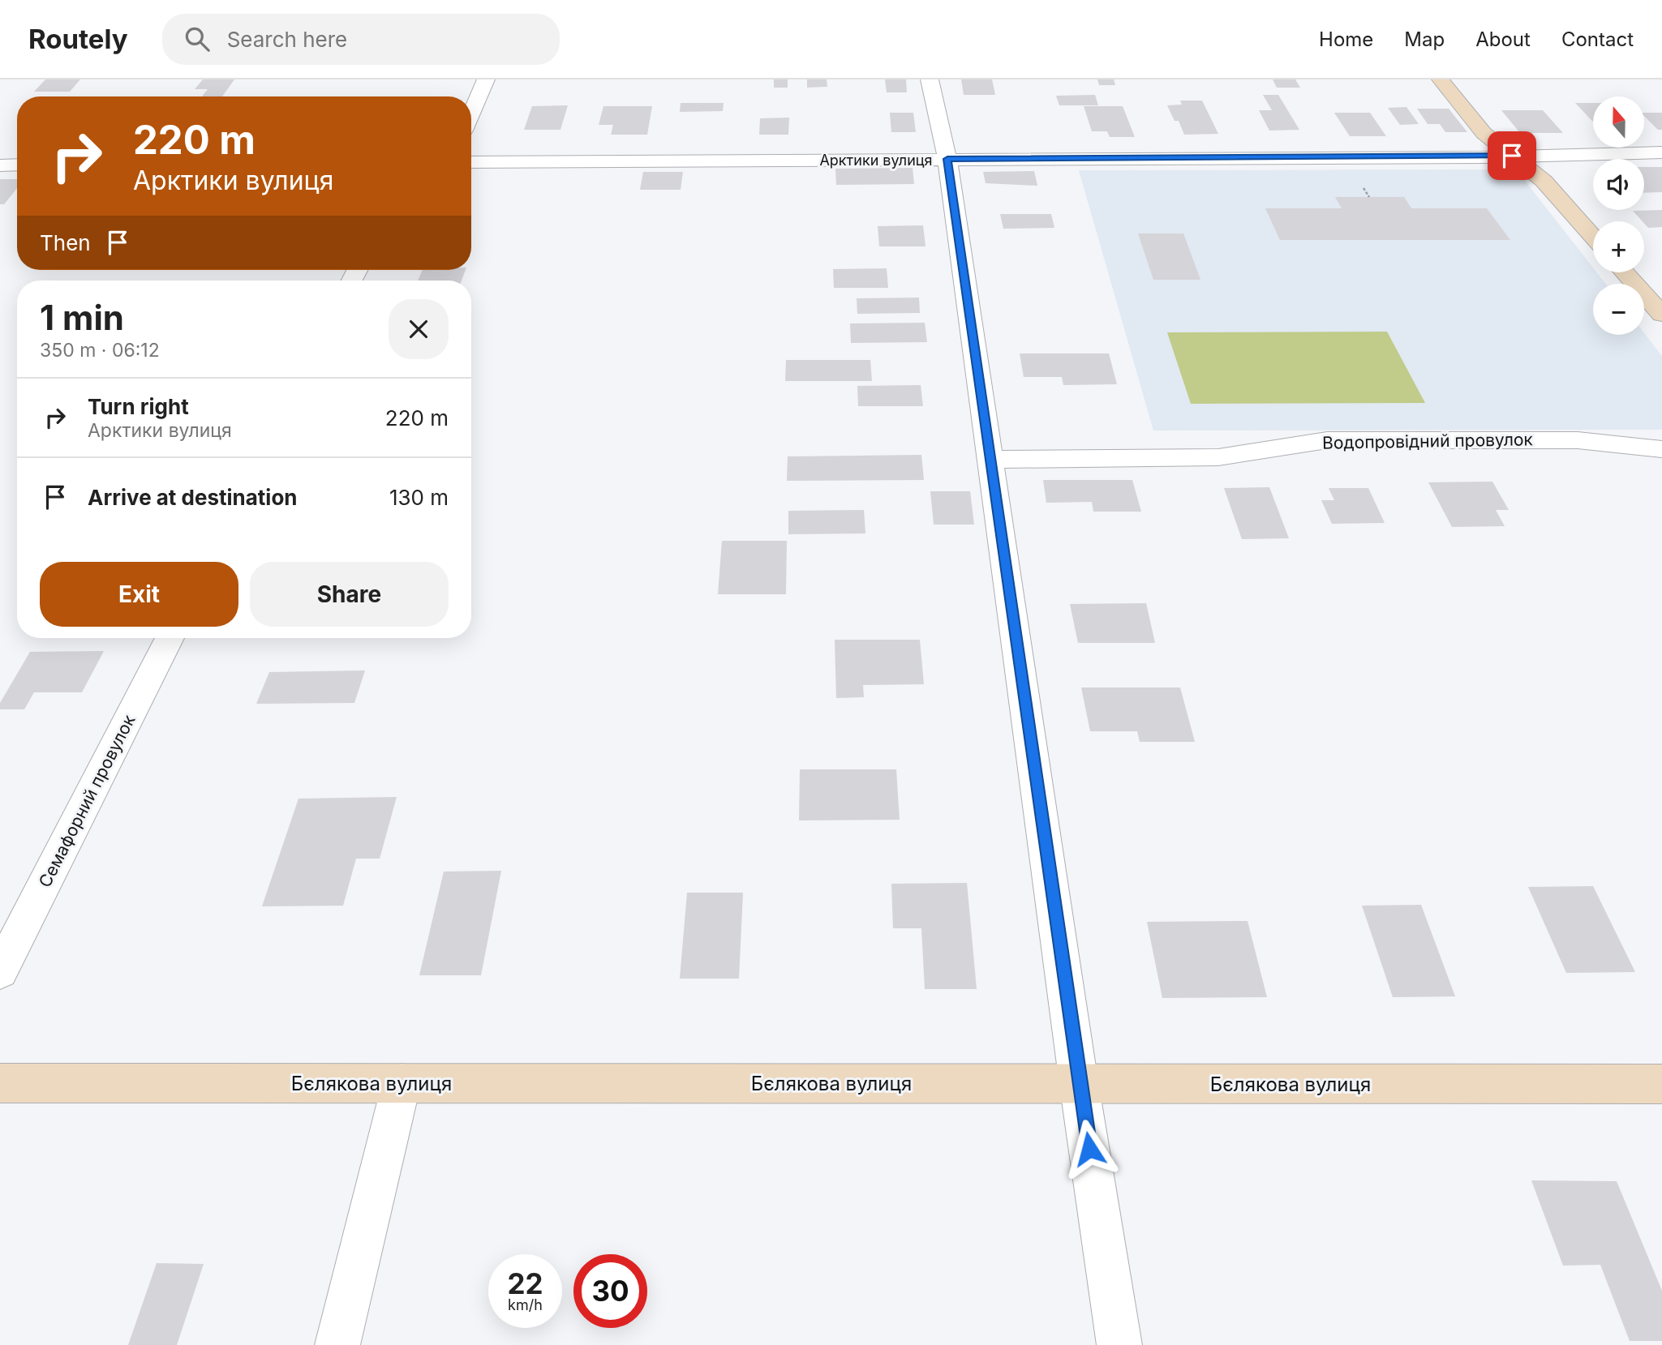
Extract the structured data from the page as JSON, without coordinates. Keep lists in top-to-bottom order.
{
  "streets": {
    "street": [
      "Арктики вулиця",
      "Водопровідний провулок",
      "Семафорний провулок",
      "Бєлякова вулиця"
    ]
  },
  "north": "top",
  "page": {
    "header": "Routely",
    "search": "Search here",
    "nav": [
      "Home",
      "Map",
      "About",
      "Contact"
    ],
    "map_buttons": ["+", "−"],
    "turn": ["220 m", "Арктики вулиця"],
    "then": "Then",
    "heading": ["1 min", "350 m · 06:12"],
    "list": [
      {
        "name": "Turn right",
        "note": "Арктики вулиця",
        "value": "220 m"
      },
      {
        "name": "Arrive at destination",
        "value": "130 m"
      }
    ],
    "buttons": ["Exit", "Share"],
    "speed": "22 km/h",
    "limit": "30"
  }
}
